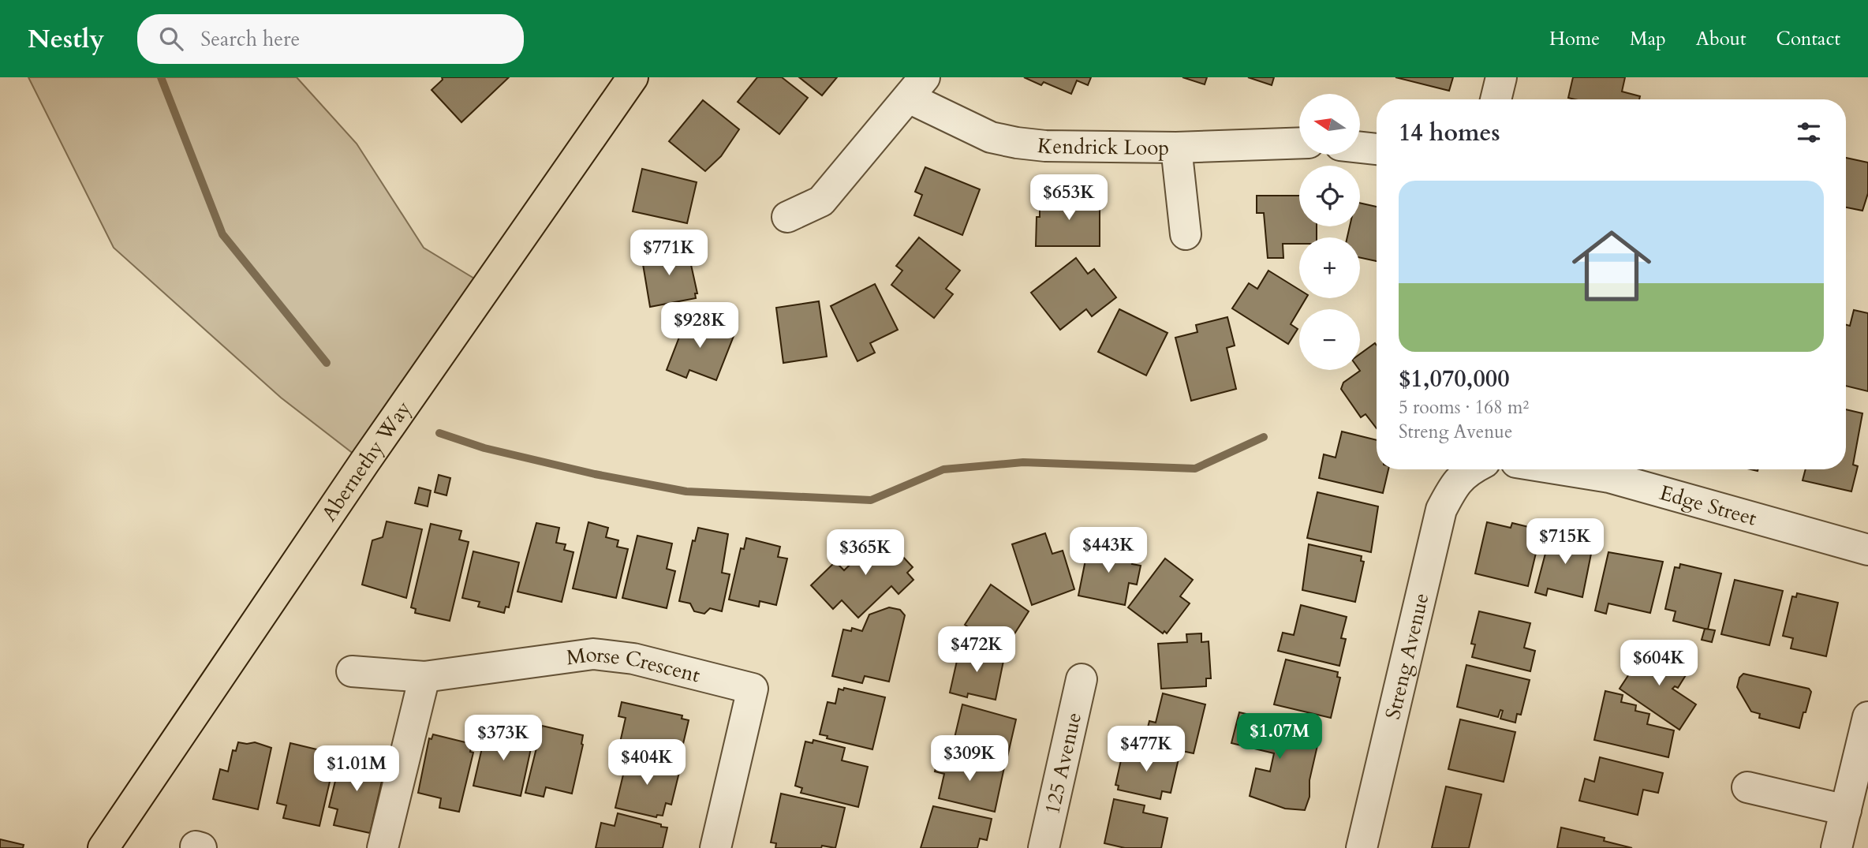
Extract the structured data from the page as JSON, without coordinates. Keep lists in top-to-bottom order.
{
  "streets": {
    "main road": ["Abernethy Way"],
    "street": [
      "Kendrick Loop",
      "Edge Street",
      "Streng Avenue",
      "Morse Crescent",
      "125 Avenue"
    ]
  },
  "north": "left",
  "page": {
    "header": "Nestly",
    "search": "Search here",
    "nav": [
      "Home",
      "Map",
      "About",
      "Contact"
    ],
    "map_buttons": ["+", "−"],
    "heading": "14 homes",
    "list": [
      {
        "name": "$1,070,000",
        "note": "5 rooms · 168 m² · Streng Avenue"
      }
    ],
    "price": [
      "$653K",
      "$771K",
      "$928K",
      "$715K",
      "$443K",
      "$365K",
      "$472K",
      "$604K",
      "$1.07M",
      "$373K",
      "$477K",
      "$309K",
      "$404K",
      "$1.01M"
    ]
  }
}
